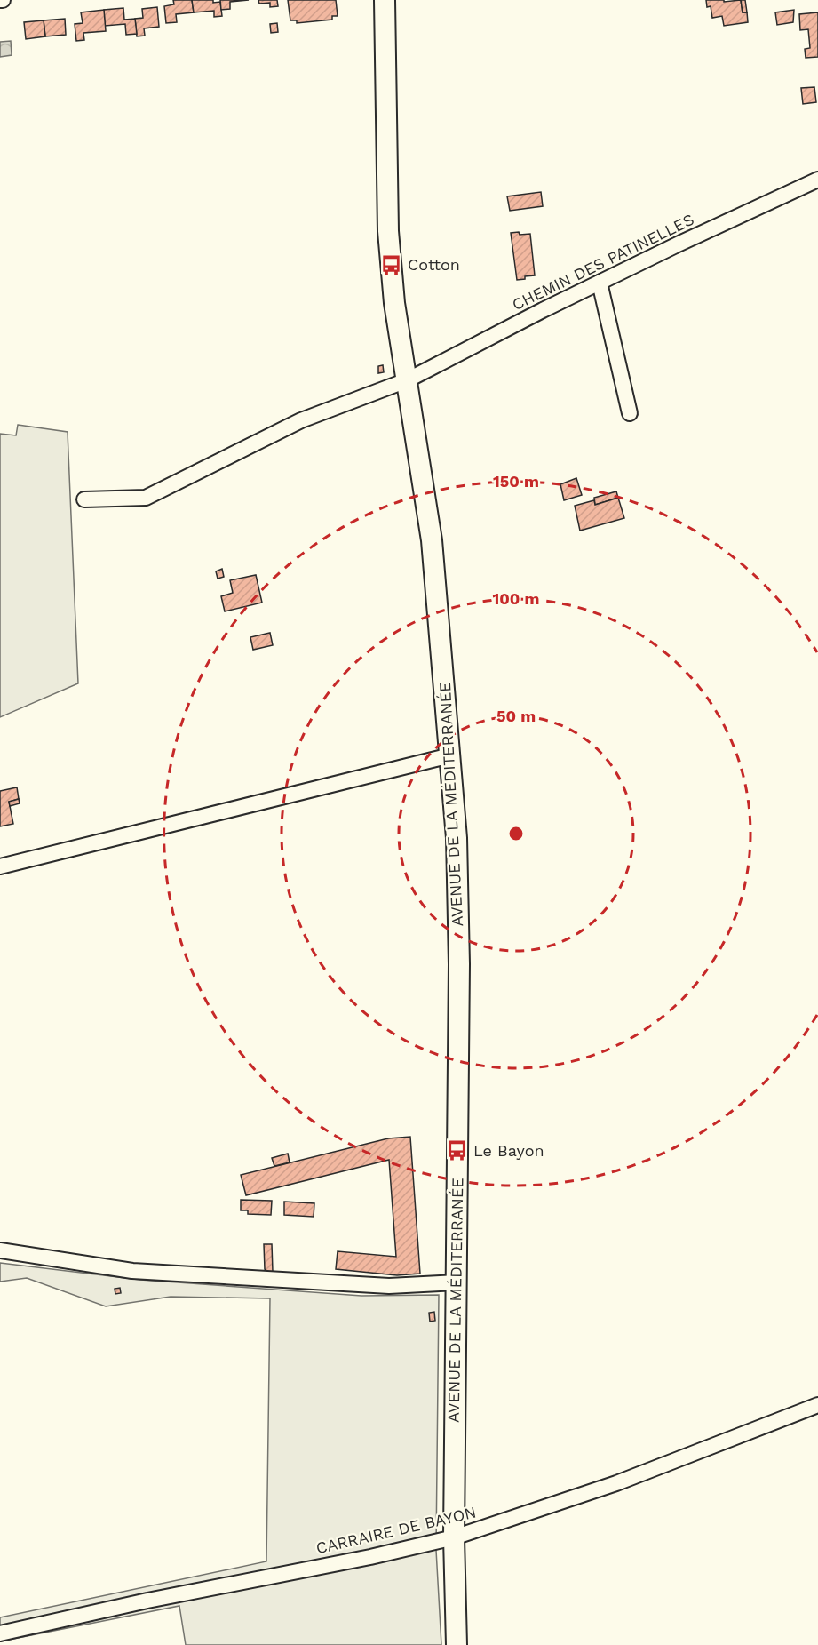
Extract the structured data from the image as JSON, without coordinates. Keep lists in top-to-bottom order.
{
  "streets": {
    "main road": ["AVENUE DE LA MÉDITERRANÉE"],
    "street": ["CHEMIN DES PATINELLES", "CARRAIRE DE BAYON"]
  },
  "crossings": [
    ["CHEMIN DES PATINELLES", "AVENUE DE LA MÉDITERRANÉE"],
    ["AVENUE DE LA MÉDITERRANÉE", "CARRAIRE DE BAYON"]
  ],
  "places": {
    "bus stop": ["Cotton", "Le Bayon"]
  },
  "rings": ["150 m", "100 m", "50 m"]
}
